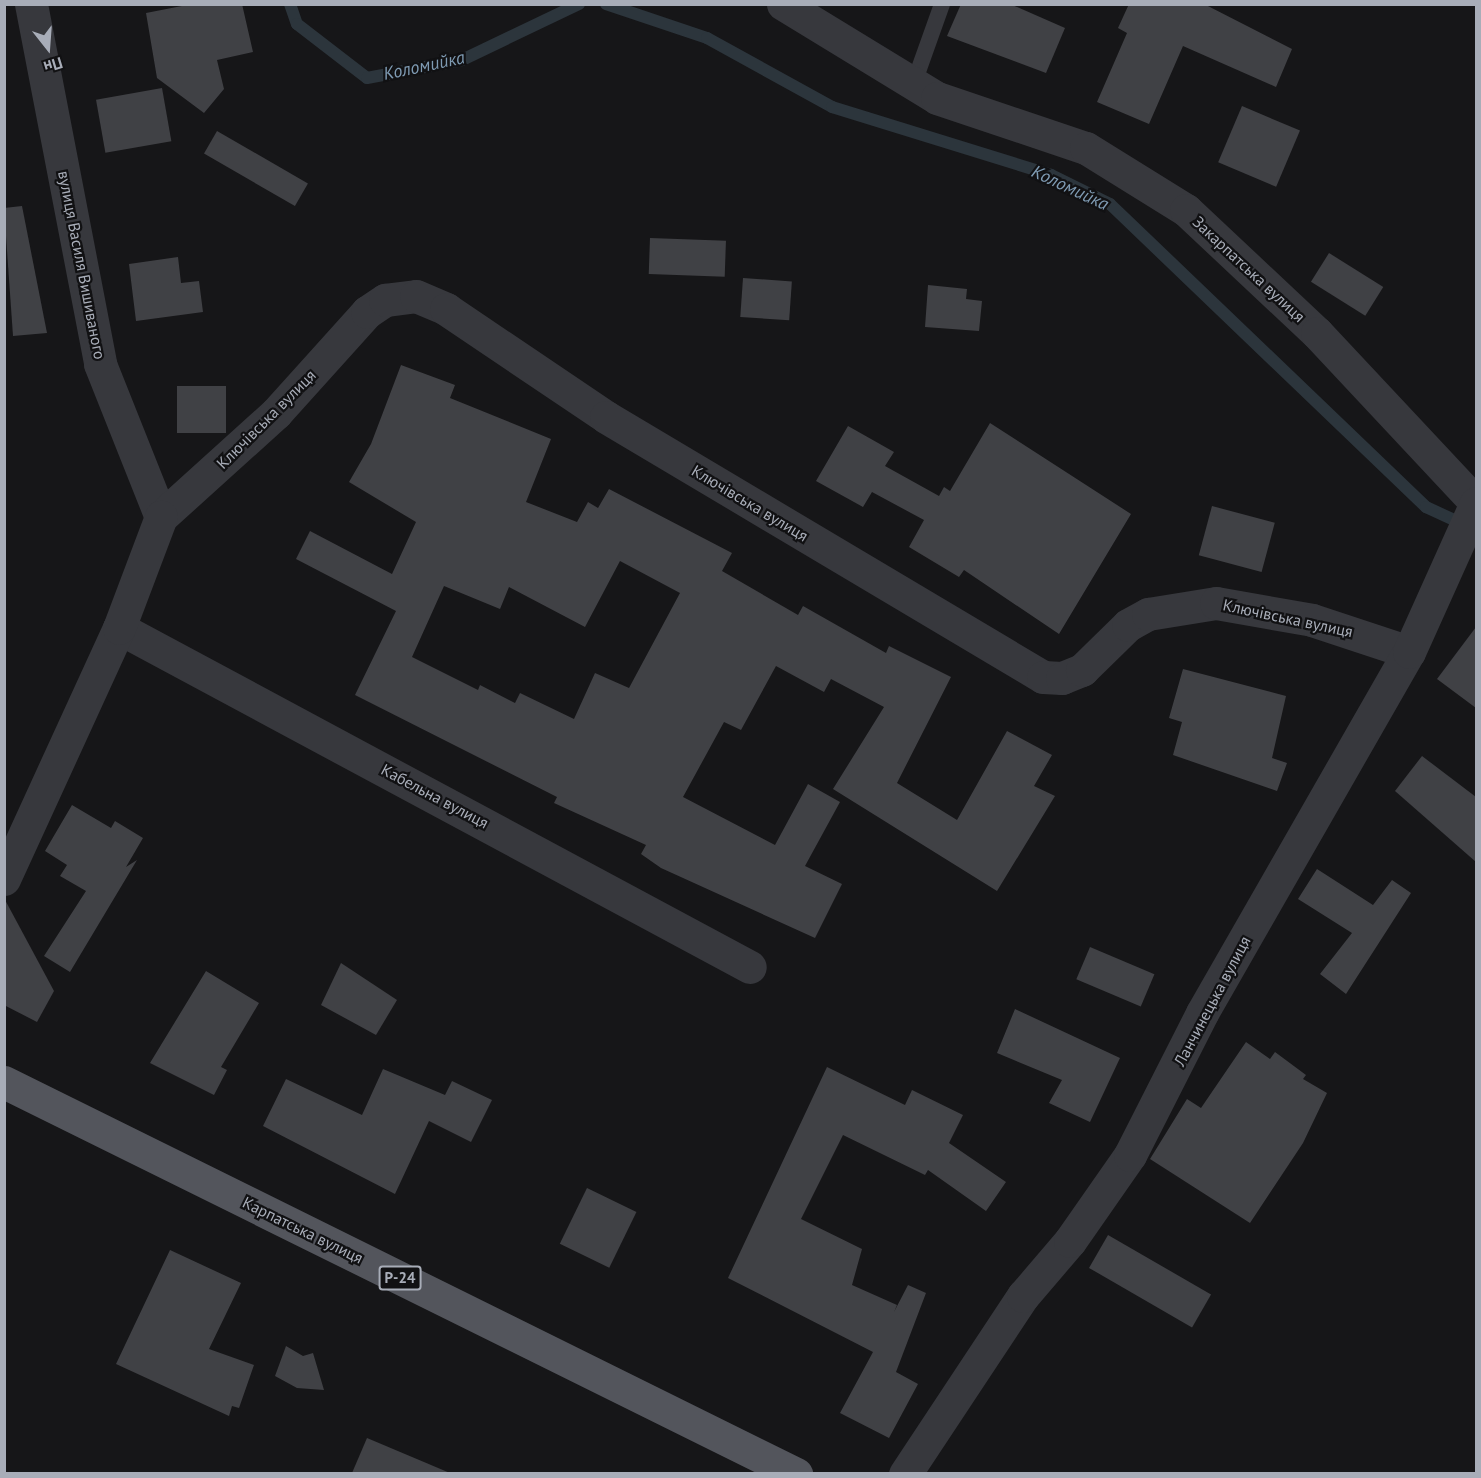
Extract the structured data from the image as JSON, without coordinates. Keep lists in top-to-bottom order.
{
  "streets": {
    "main road": ["Карпатська вулиця", "Р-24"],
    "street": [
      "вулиця Василя Вишиваного",
      "Закарпатська вулиця",
      "Ключівська вулиця",
      "Кабельна вулиця",
      "Ланчинецька вулиця"
    ]
  },
  "crossings": [
    ["вулиця Василя Вишиваного", "Ключівська вулиця"],
    ["Закарпатська вулиця", "Ланчинецька вулиця"],
    ["Ключівська вулиця", "Ланчинецька вулиця"]
  ],
  "water": ["Коломийка"],
  "north": "bottom"
}
